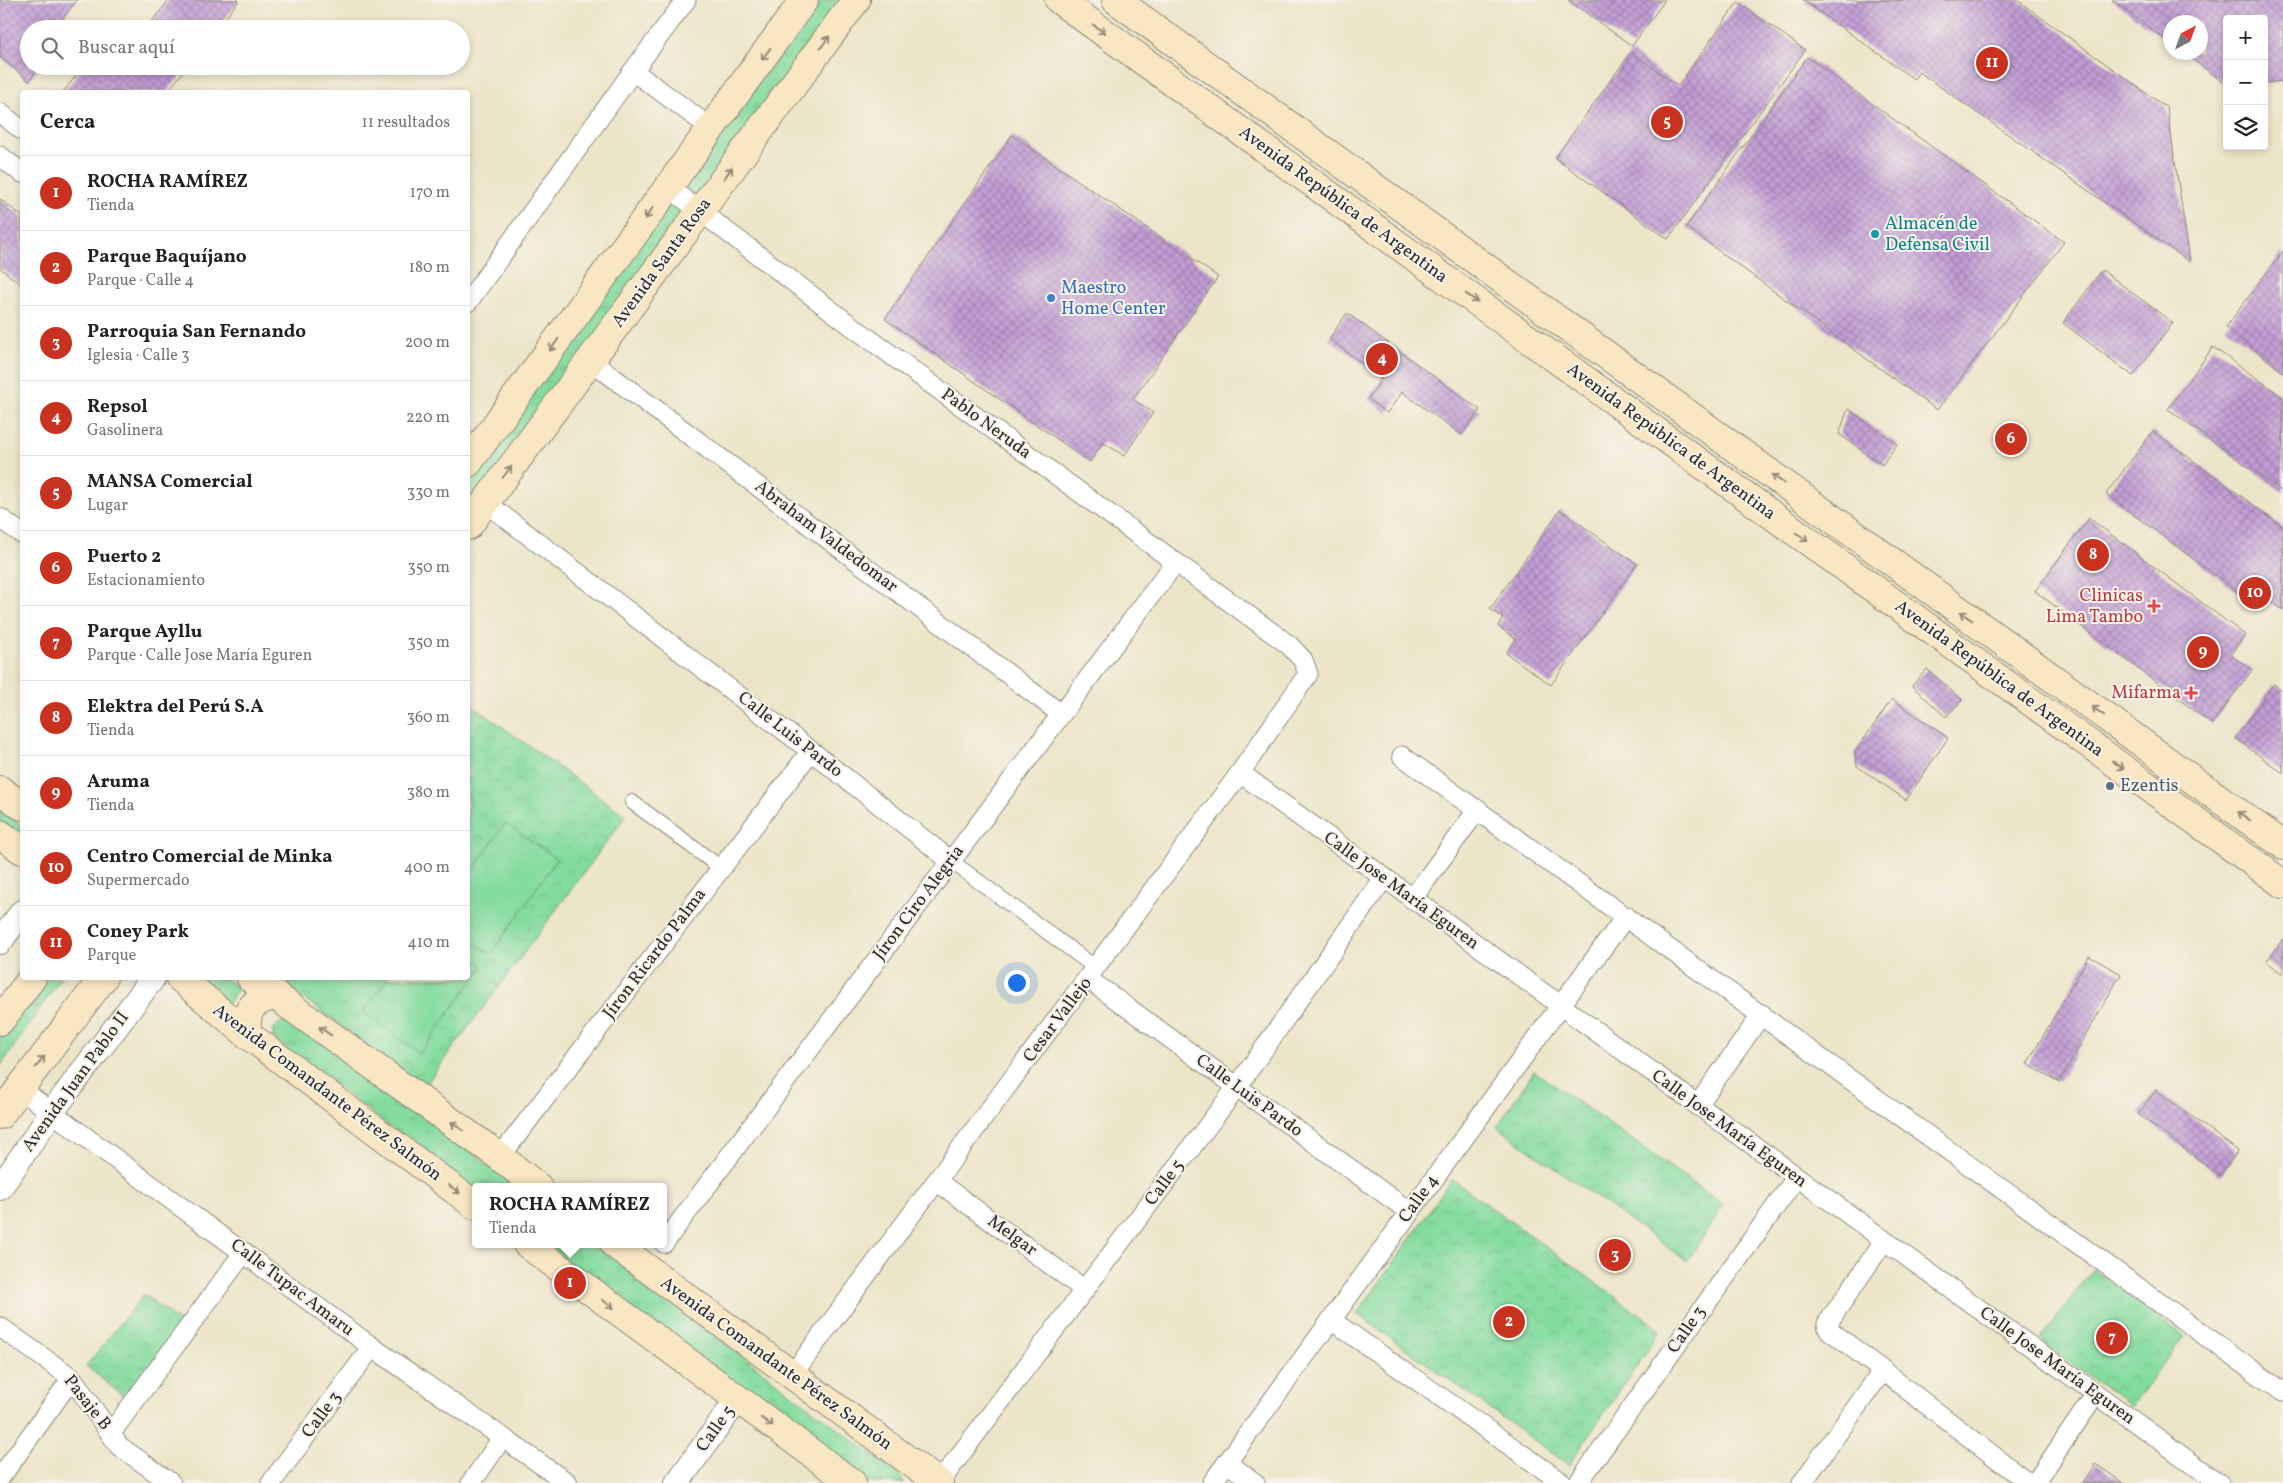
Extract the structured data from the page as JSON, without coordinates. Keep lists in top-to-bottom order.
{
  "streets": {
    "main road": ["Avenida República de Argentina", "Avenida Santa Rosa", "Avenida Comandante Pérez Salmón"],
    "street": [
      "Pablo Neruda",
      "Abraham Valdedomar",
      "Calle Luis Pardo",
      "Calle Jose María Eguren",
      "Jíron Ciro Alegria",
      "Jíron Ricardo Palma",
      "Cesar Vallejo",
      "Avenida Juan Pablo II",
      "Calle 5",
      "Calle 4",
      "Melgar",
      "Calle Tupac Amaru",
      "Calle 3",
      "Pasaje B"
    ]
  },
  "crossings": [
    ["Avenida Santa Rosa", "Pablo Neruda"],
    ["Avenida Santa Rosa", "Abraham Valdedomar"],
    ["Avenida Santa Rosa", "Calle Luis Pardo"],
    ["Pablo Neruda", "Jíron Ciro Alegria"],
    ["Pablo Neruda", "Cesar Vallejo"],
    ["Abraham Valdedomar", "Jíron Ciro Alegria"],
    ["Calle Luis Pardo", "Jíron Ciro Alegria"],
    ["Calle Luis Pardo", "Jíron Ricardo Palma"],
    ["Calle Luis Pardo", "Cesar Vallejo"],
    ["Calle Luis Pardo", "Calle 5"],
    ["Calle Luis Pardo", "Calle 4"],
    ["Calle Jose María Eguren", "Cesar Vallejo"],
    ["Calle Jose María Eguren", "Calle 5"],
    ["Calle Jose María Eguren", "Calle 4"],
    ["Calle Jose María Eguren", "Calle 3"],
    ["Jíron Ciro Alegria", "Avenida Comandante Pérez Salmón"],
    ["Cesar Vallejo", "Avenida Comandante Pérez Salmón"],
    ["Cesar Vallejo", "Melgar"],
    ["Avenida Juan Pablo II", "Calle Tupac Amaru"],
    ["Avenida Comandante Pérez Salmón", "Calle 5"],
    ["Calle 5", "Melgar"],
    ["Calle Tupac Amaru", "Calle 3"]
  ],
  "places": {
    "other": ["Almacén de Defensa Civil", "Maestro Home Center", "Ezentis"],
    "health": ["Clinicas Lima Tambo", "Mifarma"]
  },
  "north": "top right",
  "page": {
    "map_buttons": ["+", "−"],
    "search": "Buscar aquí",
    "pins": [
      "11",
      "5",
      "4",
      "6",
      "8",
      "10",
      "9",
      "3",
      "1",
      "2",
      "7"
    ],
    "heading": ["Cerca", "11 resultados"],
    "list": [
      {
        "mark": "1",
        "name": "ROCHA RAMÍREZ",
        "note": "Tienda",
        "value": "170 m"
      },
      {
        "mark": "2",
        "name": "Parque Baquíjano",
        "note": "Parque · Calle 4",
        "value": "180 m"
      },
      {
        "mark": "3",
        "name": "Parroquia San Fernando",
        "note": "Iglesia · Calle 3",
        "value": "200 m"
      },
      {
        "mark": "4",
        "name": "Repsol",
        "note": "Gasolinera",
        "value": "220 m"
      },
      {
        "mark": "5",
        "name": "MANSA Comercial",
        "note": "Lugar",
        "value": "330 m"
      },
      {
        "mark": "6",
        "name": "Puerto 2",
        "note": "Estacionamiento",
        "value": "350 m"
      },
      {
        "mark": "7",
        "name": "Parque Ayllu",
        "note": "Parque · Calle Jose María Eguren",
        "value": "350 m"
      },
      {
        "mark": "8",
        "name": "Elektra del Perú S.A",
        "note": "Tienda",
        "value": "360 m"
      },
      {
        "mark": "9",
        "name": "Aruma",
        "note": "Tienda",
        "value": "380 m"
      },
      {
        "mark": "10",
        "name": "Centro Comercial de Minka",
        "note": "Supermercado",
        "value": "400 m"
      },
      {
        "mark": "11",
        "name": "Coney Park",
        "note": "Parque",
        "value": "410 m"
      }
    ],
    "popup": ["ROCHA RAMÍREZ", "Tienda"]
  }
}
